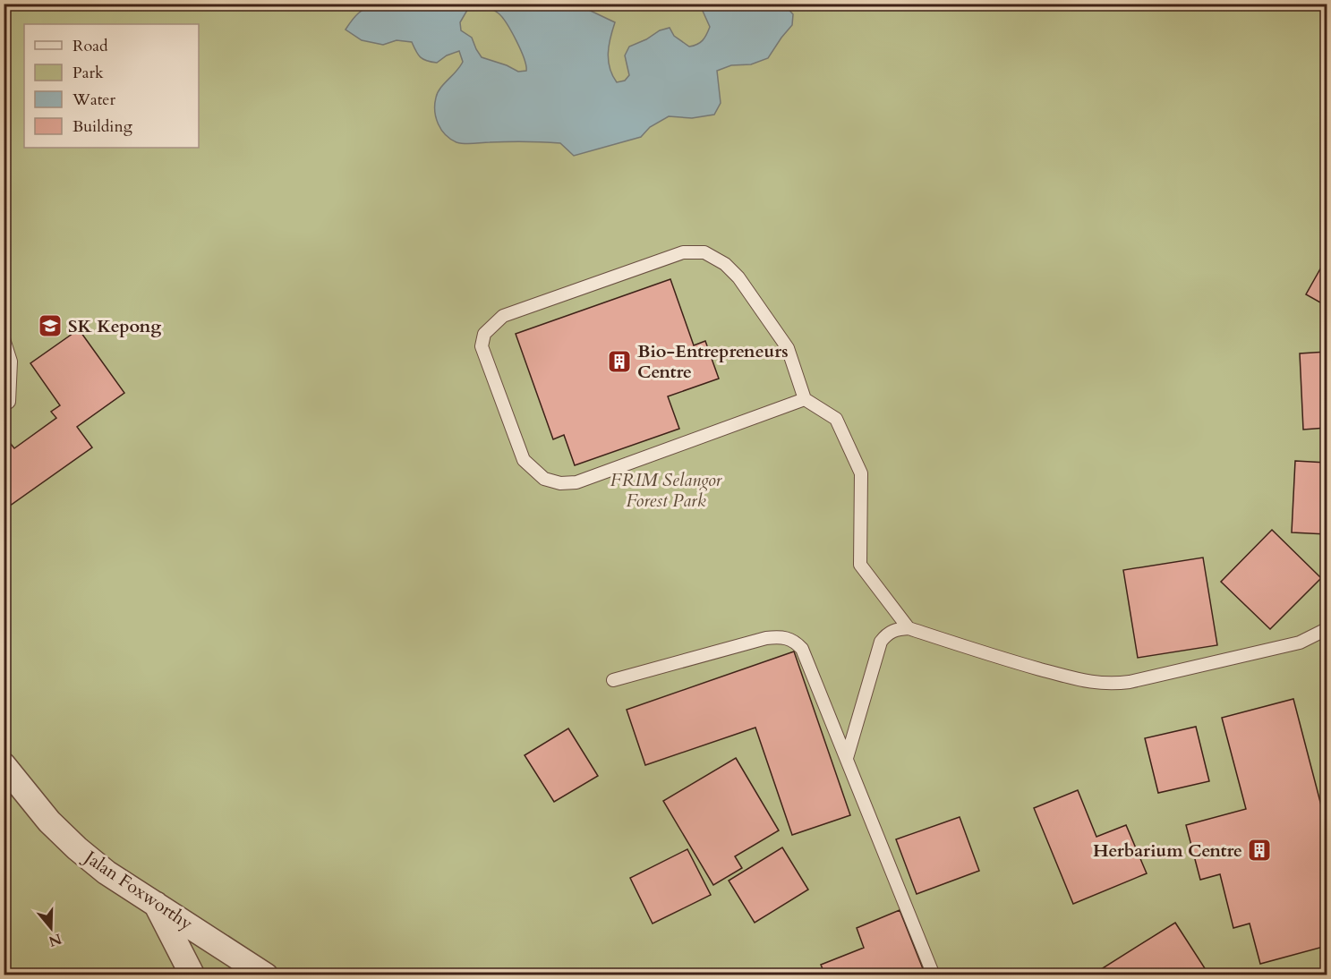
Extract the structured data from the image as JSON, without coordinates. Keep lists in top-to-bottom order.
{
  "streets": {
    "street": ["Jalan Foxworthy"]
  },
  "parks": ["FRIM Selangor Forest Park"],
  "places": {
    "school or university": ["SK Kepong"],
    "building": ["Bio-Entrepreneurs Centre", "Herbarium Centre"]
  },
  "legend": [
    "Road",
    "Park",
    "Water",
    "Building"
  ],
  "north": "bottom"
}
